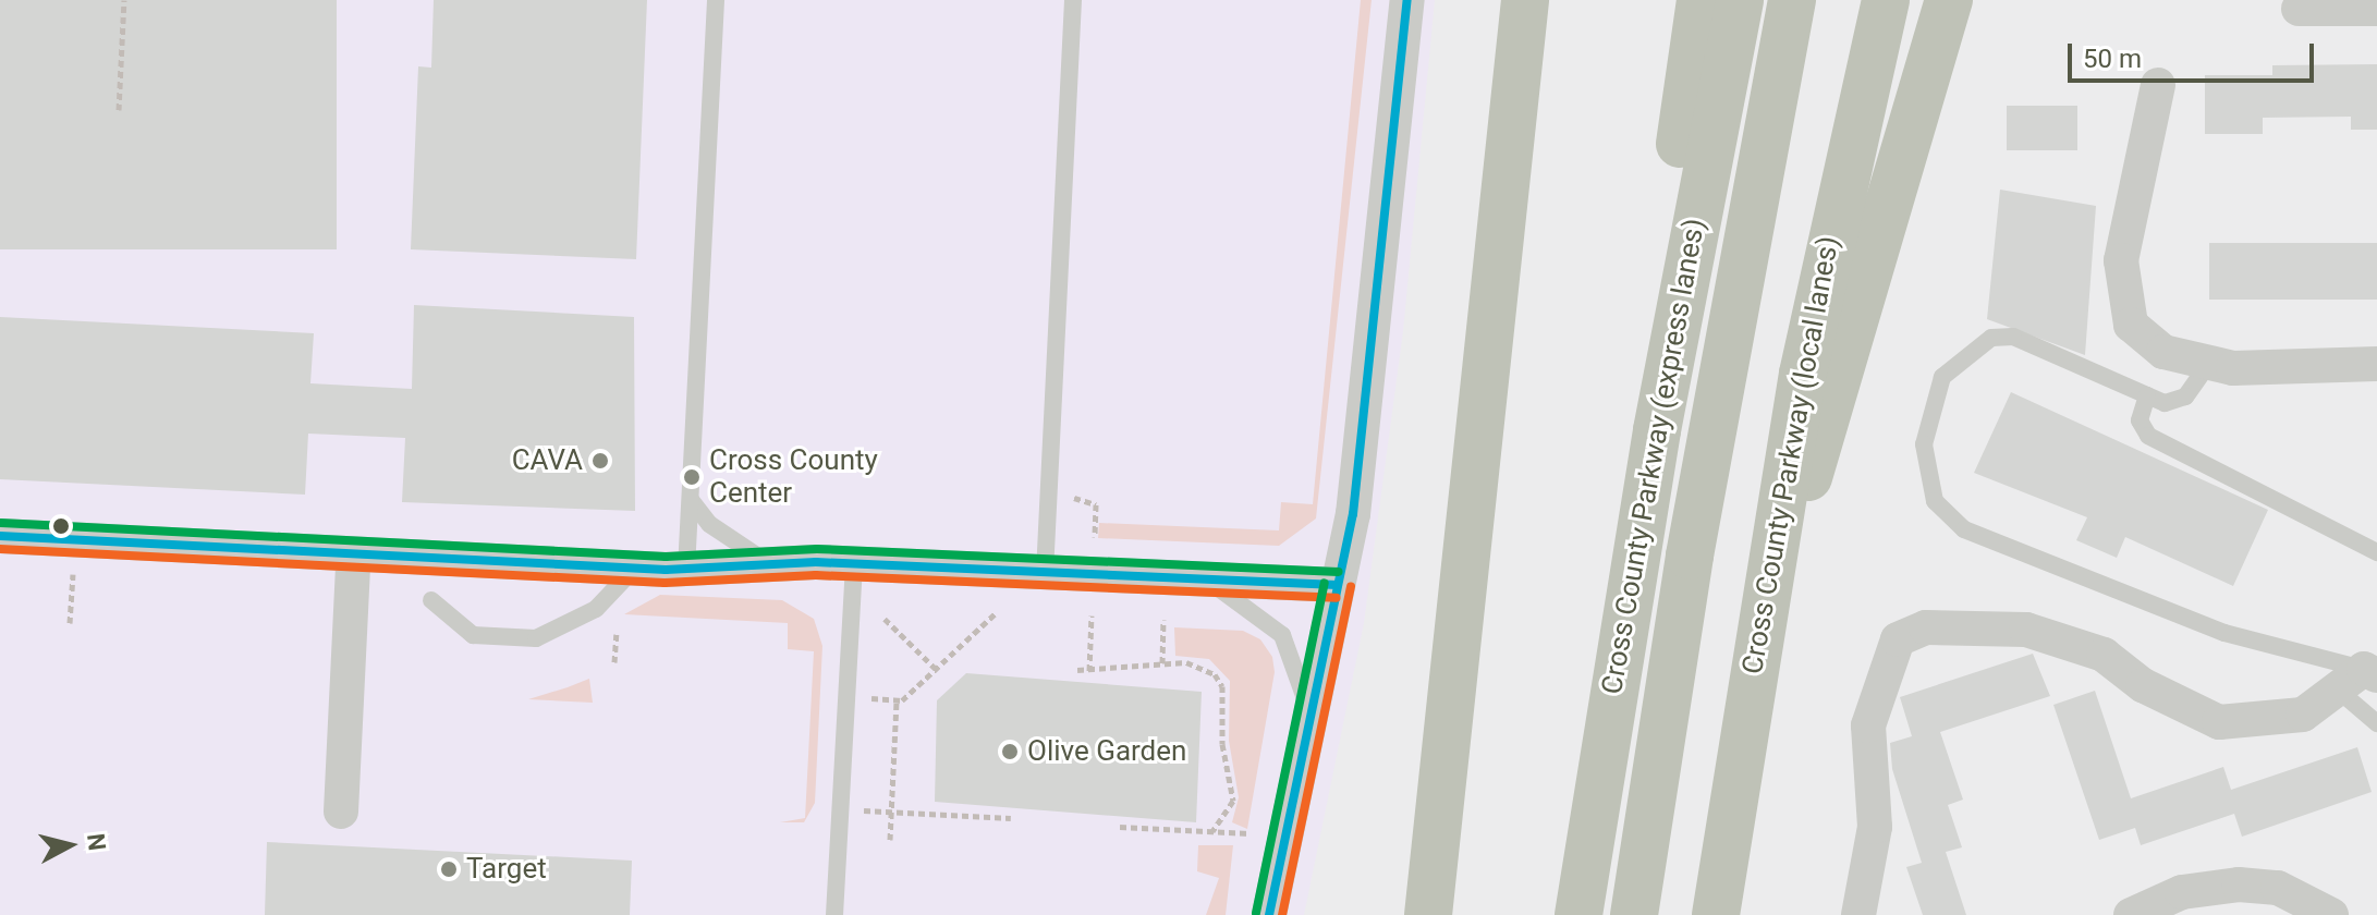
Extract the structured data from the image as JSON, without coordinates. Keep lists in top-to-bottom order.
{
  "streets": {
    "highway": ["Cross County Parkway (local lanes)", "Cross County Parkway (express lanes)"]
  },
  "places": [
    "CAVA",
    "Cross County Center",
    "Olive Garden",
    "Target"
  ],
  "scale_bar": "50 m",
  "north": "right"
}
